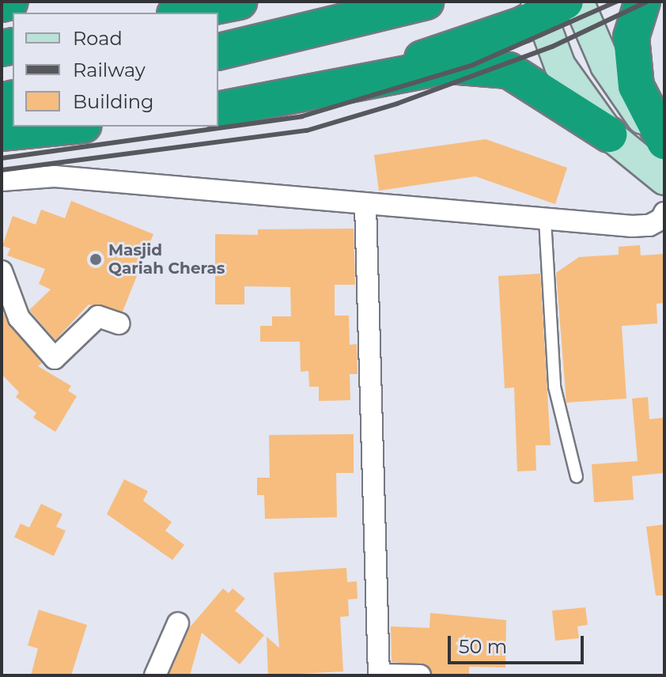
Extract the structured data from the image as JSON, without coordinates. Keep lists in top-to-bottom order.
{
  "places": ["Masjid Qariah Cheras"],
  "legend": ["Road", "Railway", "Building"],
  "scale_bar": "50 m"
}
